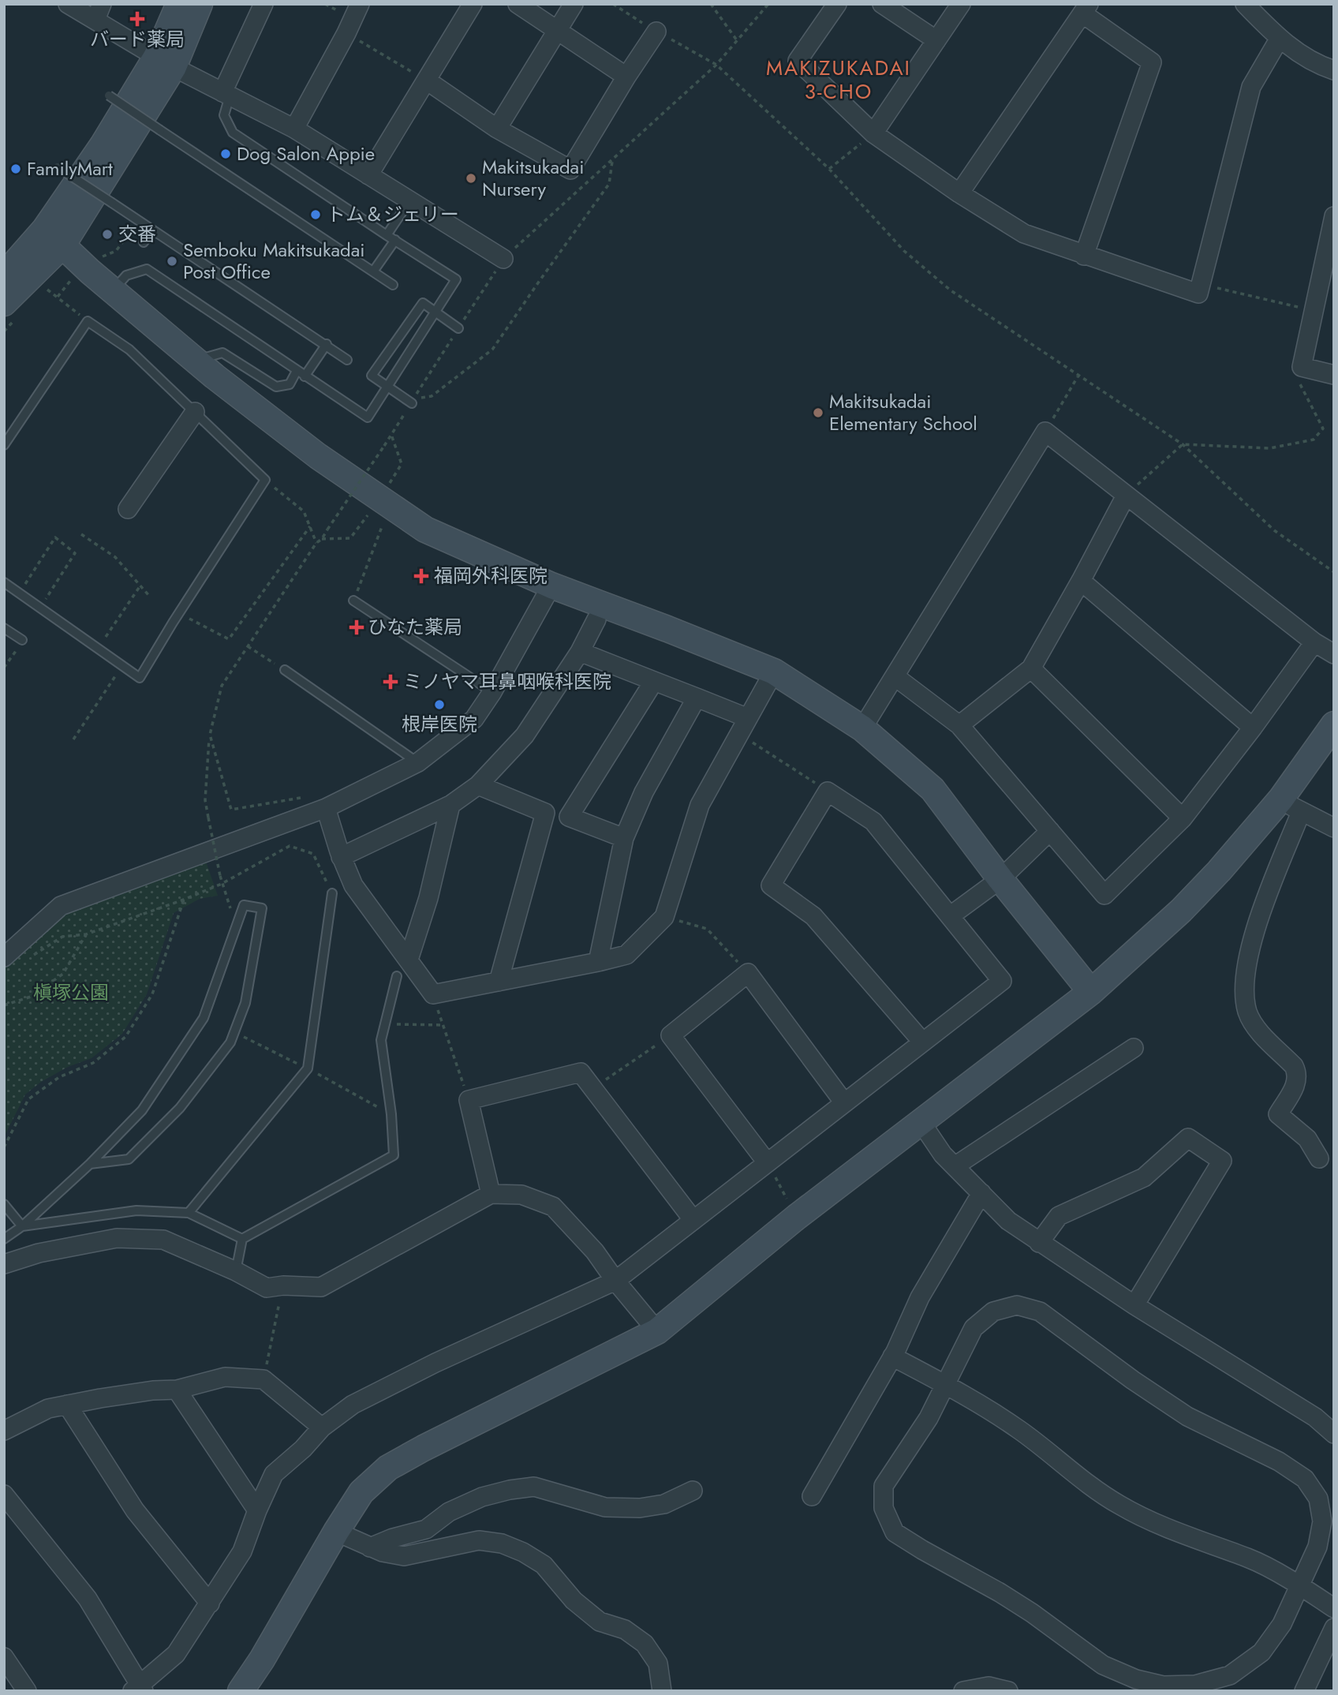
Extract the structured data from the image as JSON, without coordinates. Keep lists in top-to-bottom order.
{
  "districts": ["MAKIZUKADAI 3-CHO"],
  "parks": ["槇塚公園"],
  "places": {
    "health": [
      "バード薬局",
      "福岡外科医院",
      "ひなた薬局",
      "ミノヤマ耳鼻咽喉科医院"
    ],
    "other": [
      "Dog Salon Appie",
      "FamilyMart",
      "Makitsukadai Nursery",
      "トム＆ジェリー",
      "交番",
      "Semboku Makitsukadai Post Office",
      "Makitsukadai Elementary School",
      "根岸医院"
    ]
  }
}
